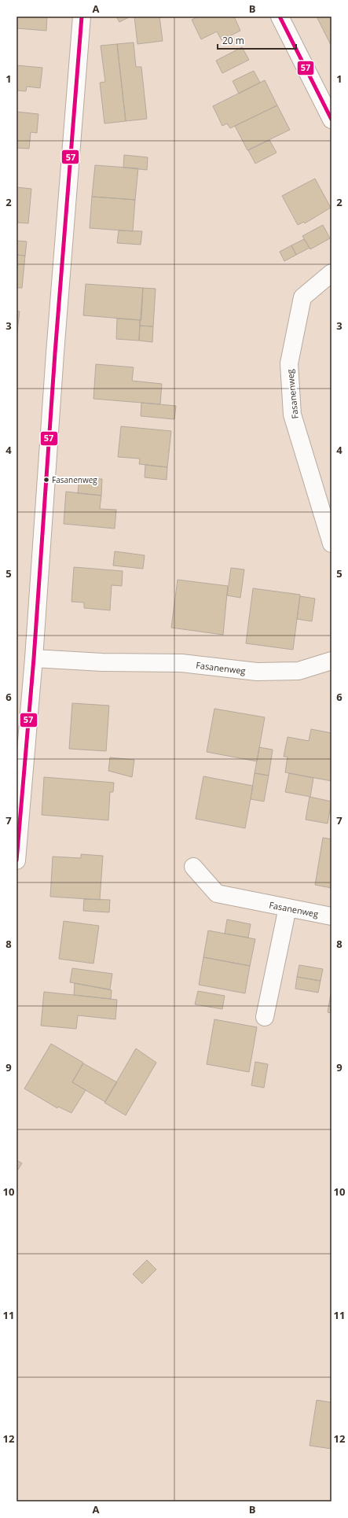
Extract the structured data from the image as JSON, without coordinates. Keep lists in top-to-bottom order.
{
  "streets": {
    "street": ["Fasanenweg"]
  },
  "places": ["Fasanenweg"],
  "lines": ["transit line 57"],
  "scale_bar": "20 m",
  "grid": {
    "columns": ["A", "B"],
    "rows": [
      "1",
      "2",
      "3",
      "4",
      "5",
      "6",
      "7",
      "8",
      "9",
      "10",
      "11",
      "12"
    ]
  }
}
